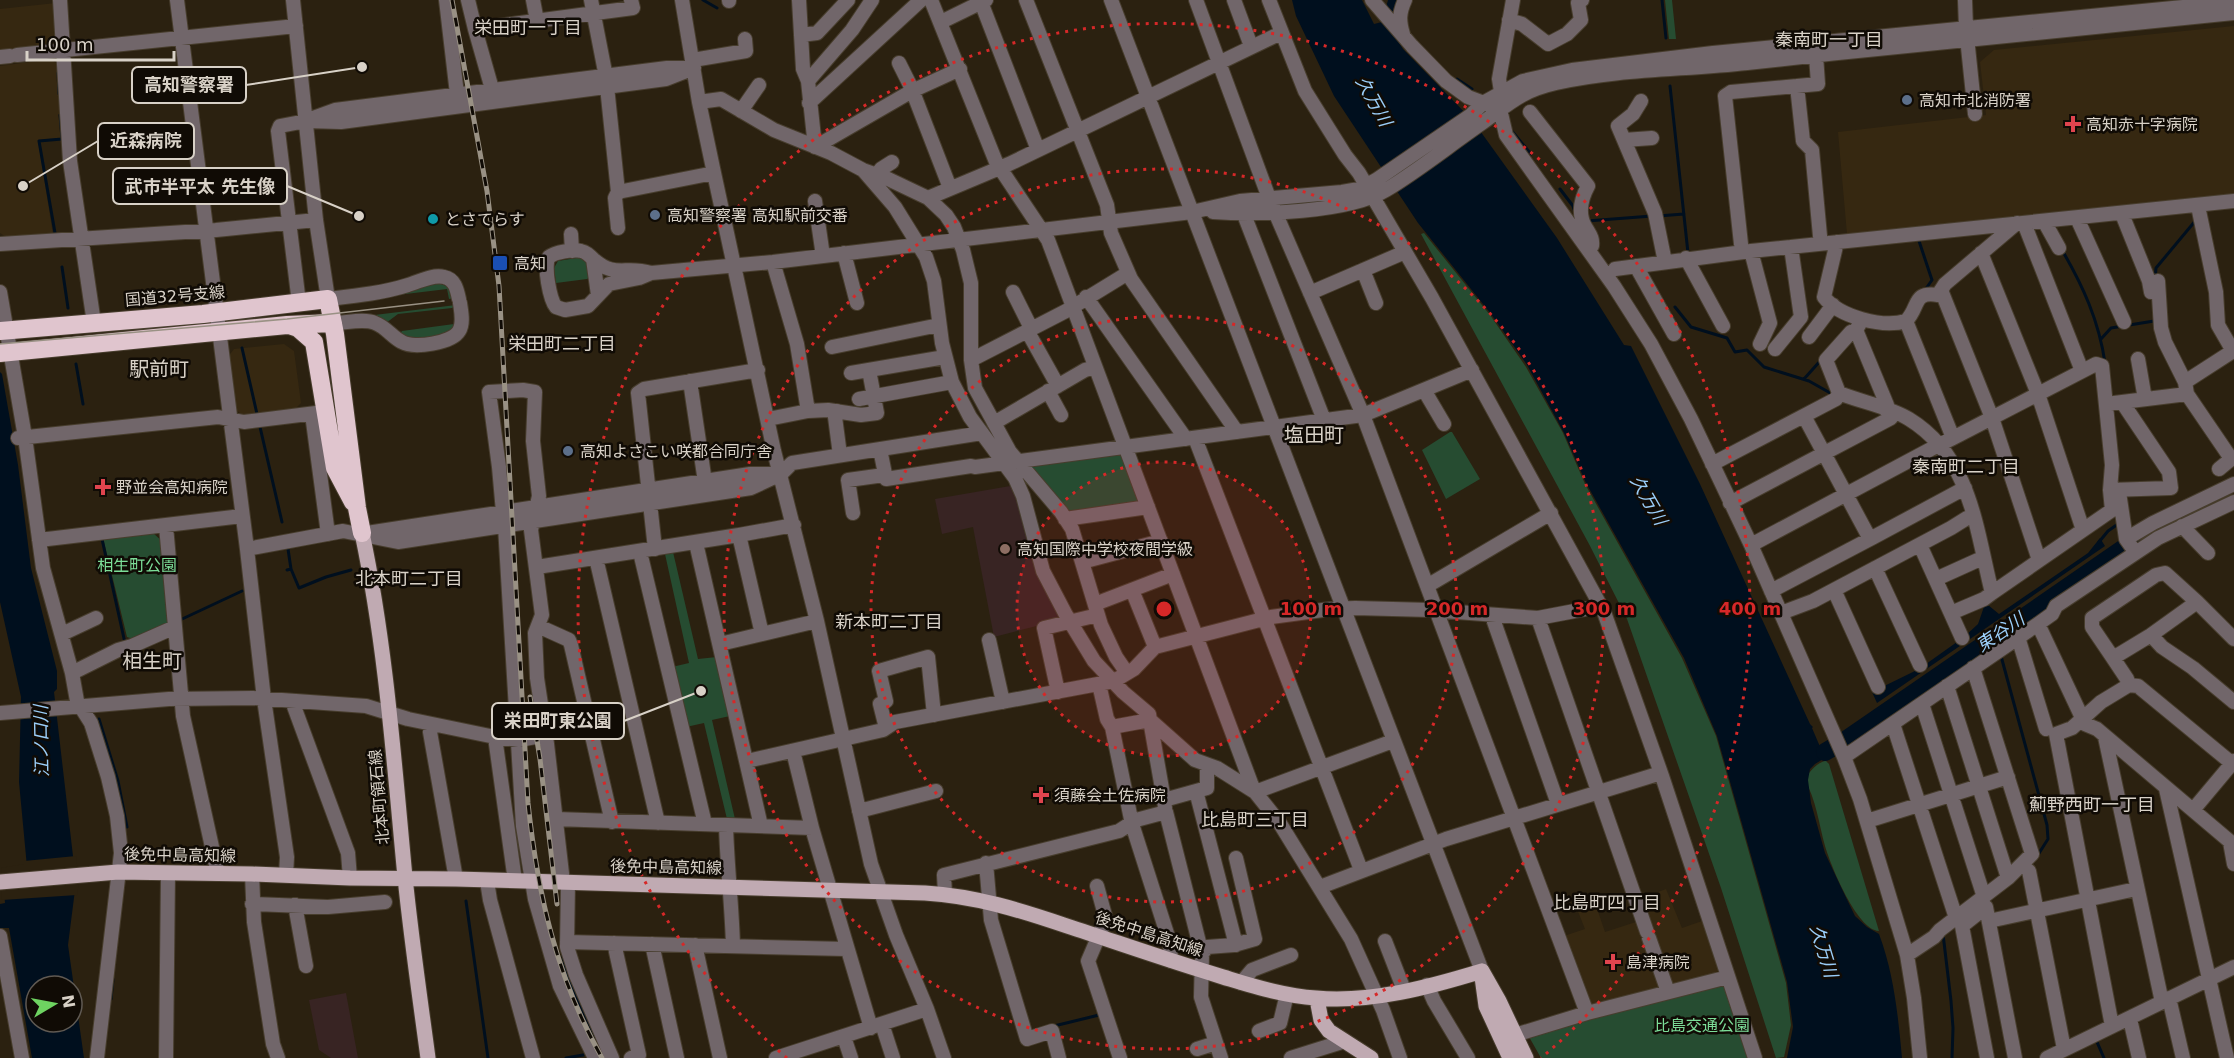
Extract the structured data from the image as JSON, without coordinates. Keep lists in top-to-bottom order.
{
  "streets": {
    "highway": ["国道32号支線"],
    "main road": ["北本町領石線", "後免中島高知線"]
  },
  "crossings": [
    ["北本町領石線", "後免中島高知線"]
  ],
  "districts": [
    "栄田町一丁目",
    "秦南町一丁目",
    "栄田町二丁目",
    "駅前町",
    "塩田町",
    "秦南町二丁目",
    "北本町二丁目",
    "新本町二丁目",
    "相生町",
    "薊野西町一丁目",
    "比島町三丁目",
    "比島町四丁目"
  ],
  "water": ["久万川", "東谷川", "江ノ口川"],
  "parks": ["相生町公園", "比島交通公園"],
  "places": {
    "other": [
      "高知警察署",
      "高知市北消防署",
      "近森病院",
      "高知警察署 高知駅前交番",
      "武市半平太 先生像",
      "とさてらす",
      "高知よさこい咲都合同庁舎",
      "高知国際中学校夜間学級",
      "栄田町東公園"
    ],
    "health": [
      "高知赤十字病院",
      "野並会高知病院",
      "須藤会土佐病院",
      "島津病院"
    ],
    "transit": ["高知"]
  },
  "scale_bar": "100 m",
  "north": "right",
  "rings": [
    "100 m",
    "200 m",
    "300 m",
    "400 m"
  ]
}
